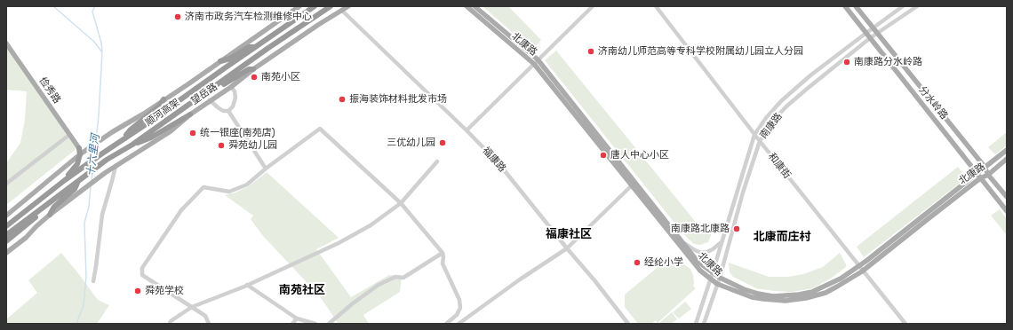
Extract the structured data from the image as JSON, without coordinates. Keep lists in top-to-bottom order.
{
  "streets": {
    "highway": ["顺河高架"],
    "main road": [
      "北康路",
      "俭秀路",
      "望岳路",
      "分水岭路"
    ],
    "street": ["南康路", "福康路", "和康街"]
  },
  "crossings": [
    ["北康路", "分水岭路"],
    ["北康路", "南康路"],
    ["北康路", "和康街"],
    ["望岳路", "福康路"],
    ["分水岭路", "南康路"],
    ["南康路", "和康街"]
  ],
  "districts": ["福康社区", "北康而庄村", "南苑社区"],
  "water": ["十六里河"],
  "places": [
    "济南市政务汽车检测维修中心",
    "济南幼儿师范高等专科学校附属幼儿园立人分园",
    "南康路分水岭路",
    "南苑小区",
    "振海装饰材料批发市场",
    "统一银座(南苑店)",
    "三优幼儿园",
    "舜苑幼儿园",
    "唐人中心小区",
    "南康路北康路",
    "经纶小学",
    "舜苑学校"
  ]
}
